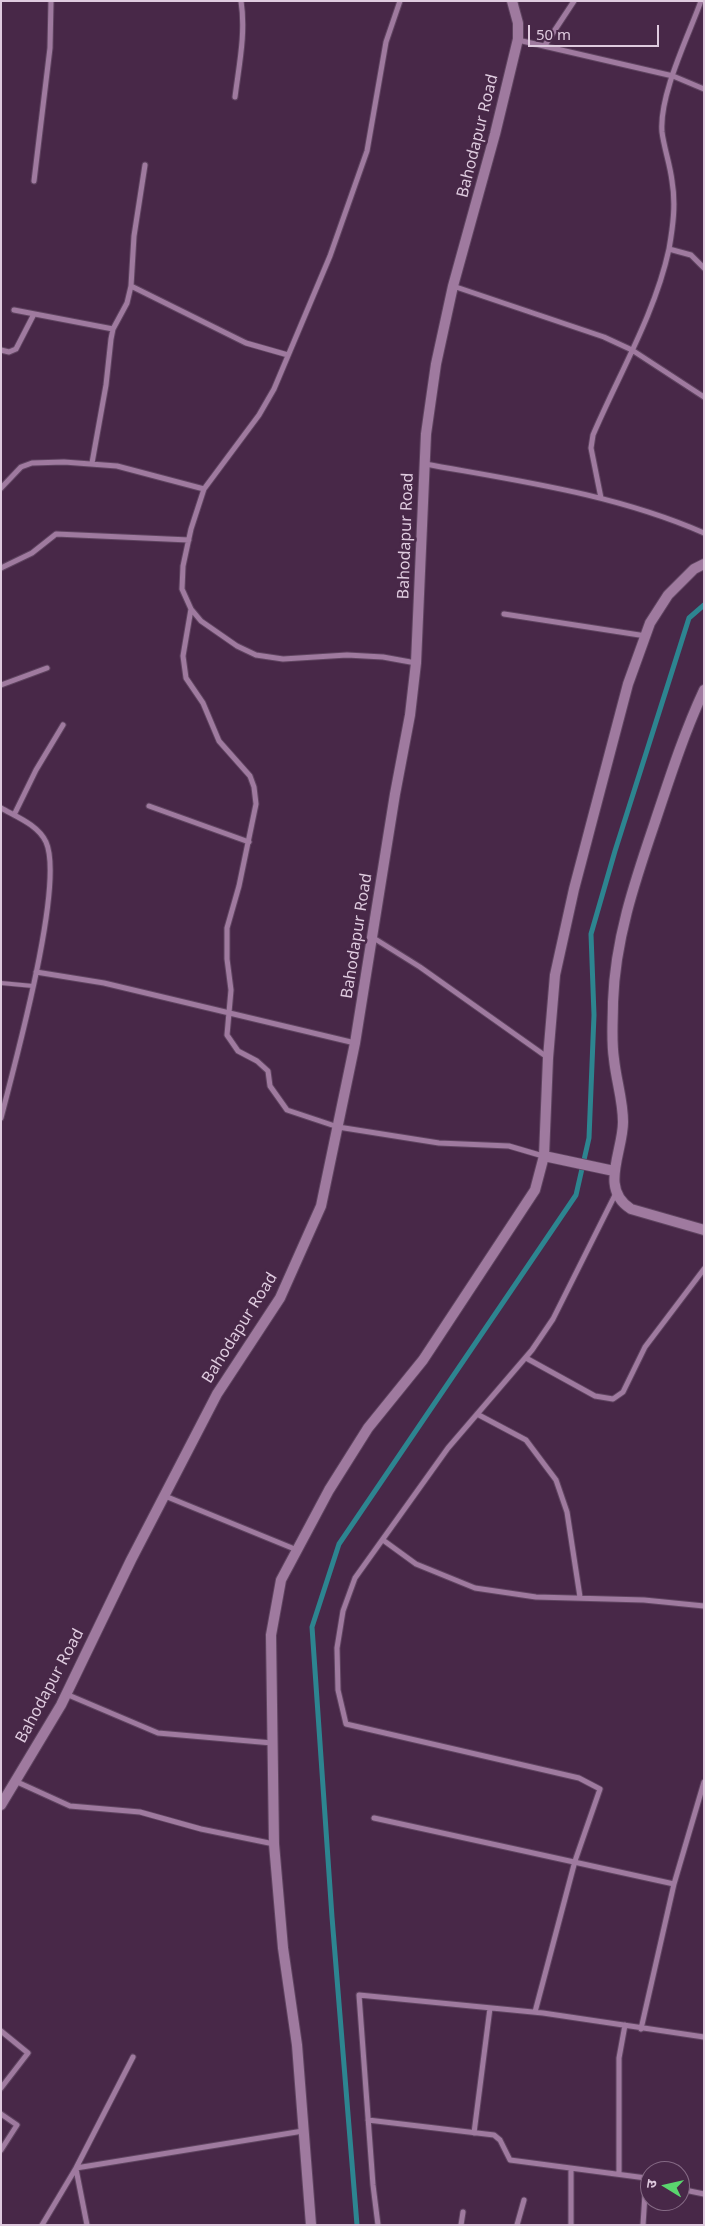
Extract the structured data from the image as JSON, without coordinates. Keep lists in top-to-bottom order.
{
  "streets": {
    "street": ["Bahodapur Road"]
  },
  "scale_bar": "50 m",
  "north": "left"
}
